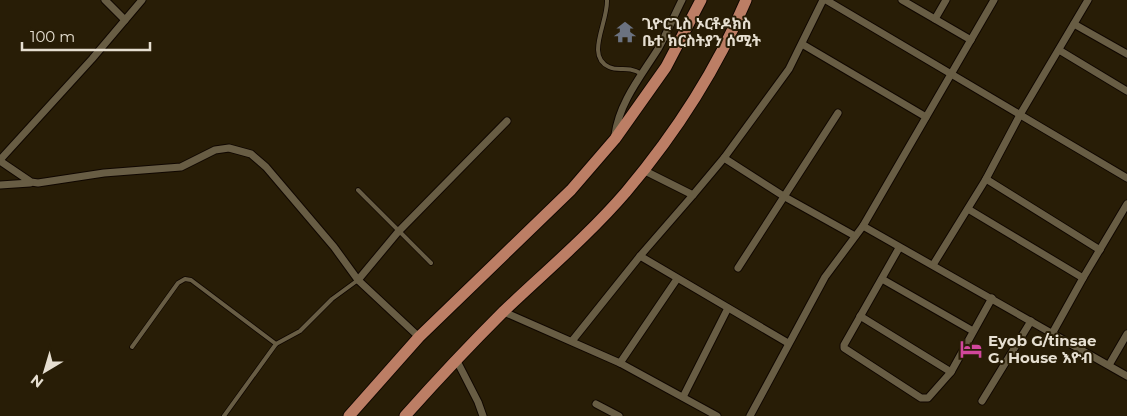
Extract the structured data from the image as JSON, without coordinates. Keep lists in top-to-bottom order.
{
  "places": {
    "temple": ["ጊዮርጊስ ኦርቶዶክስ ቤተ ክርስትያን ሰሚት"],
    "hotel": ["Eyob G/tinsae G. House እዮብ"]
  },
  "scale_bar": "100 m",
  "north": "bottom left"
}
